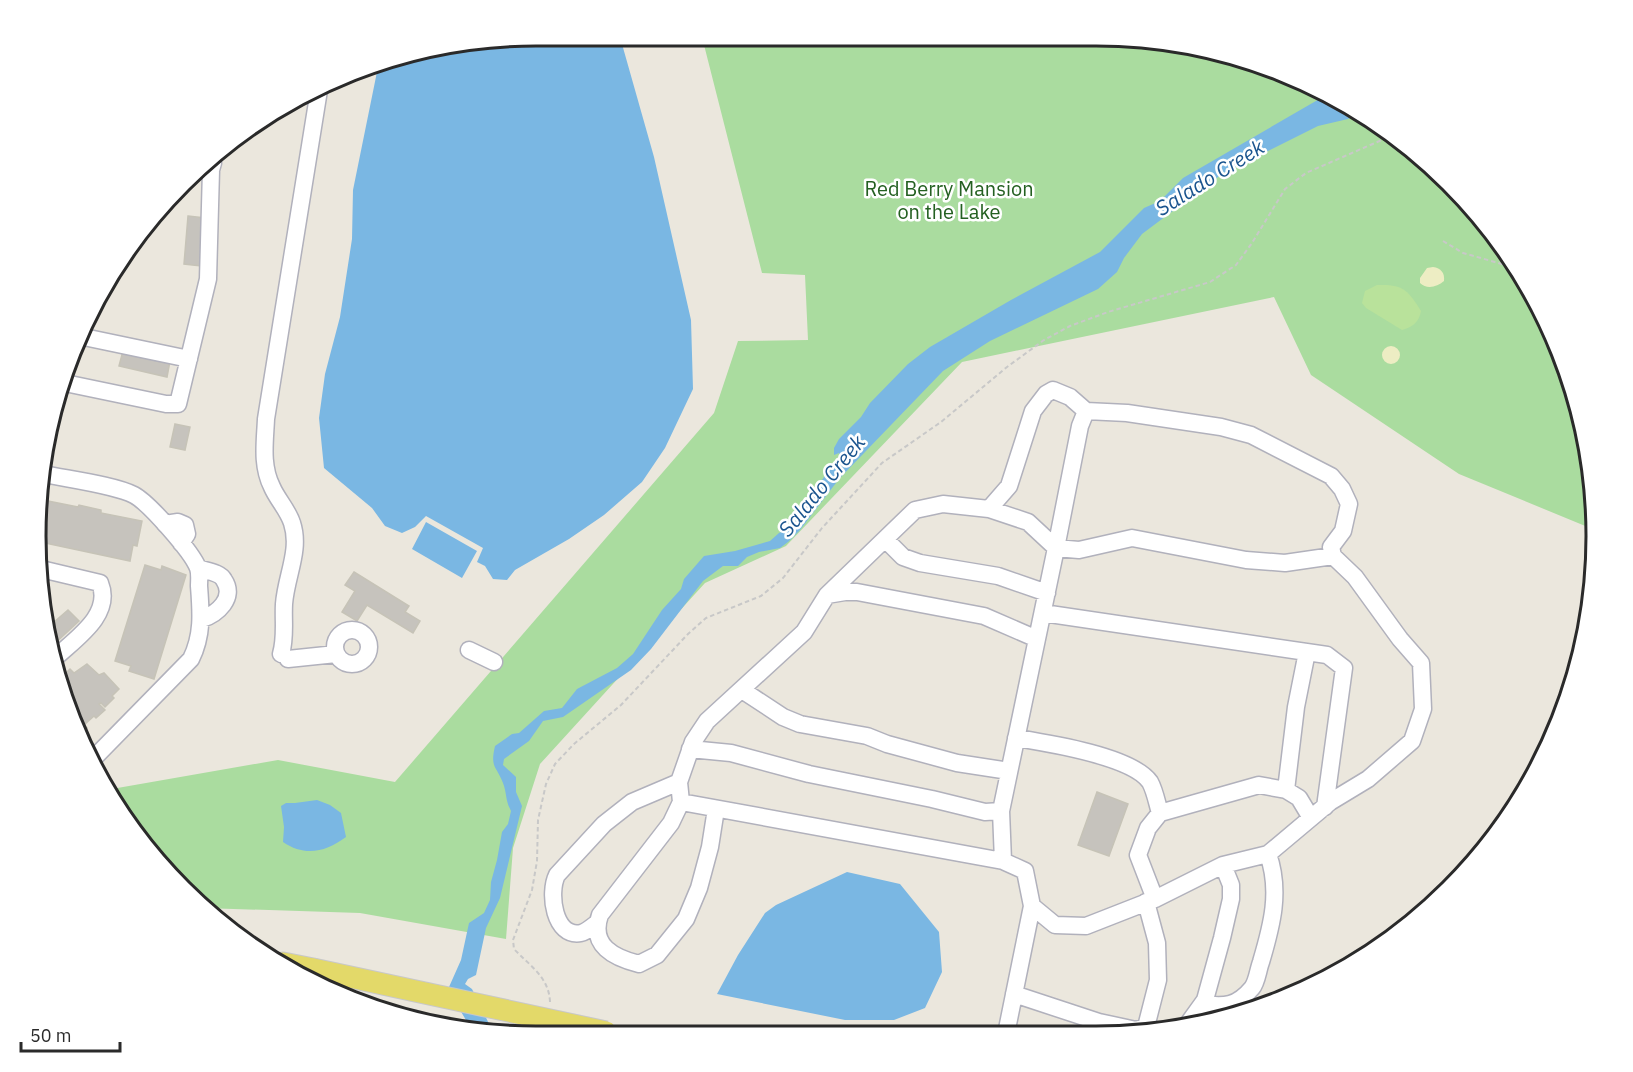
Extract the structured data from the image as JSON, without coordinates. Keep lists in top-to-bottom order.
{
  "water": ["Salado Creek"],
  "parks": ["Red Berry Mansion on the Lake"],
  "scale_bar": "50 m"
}
